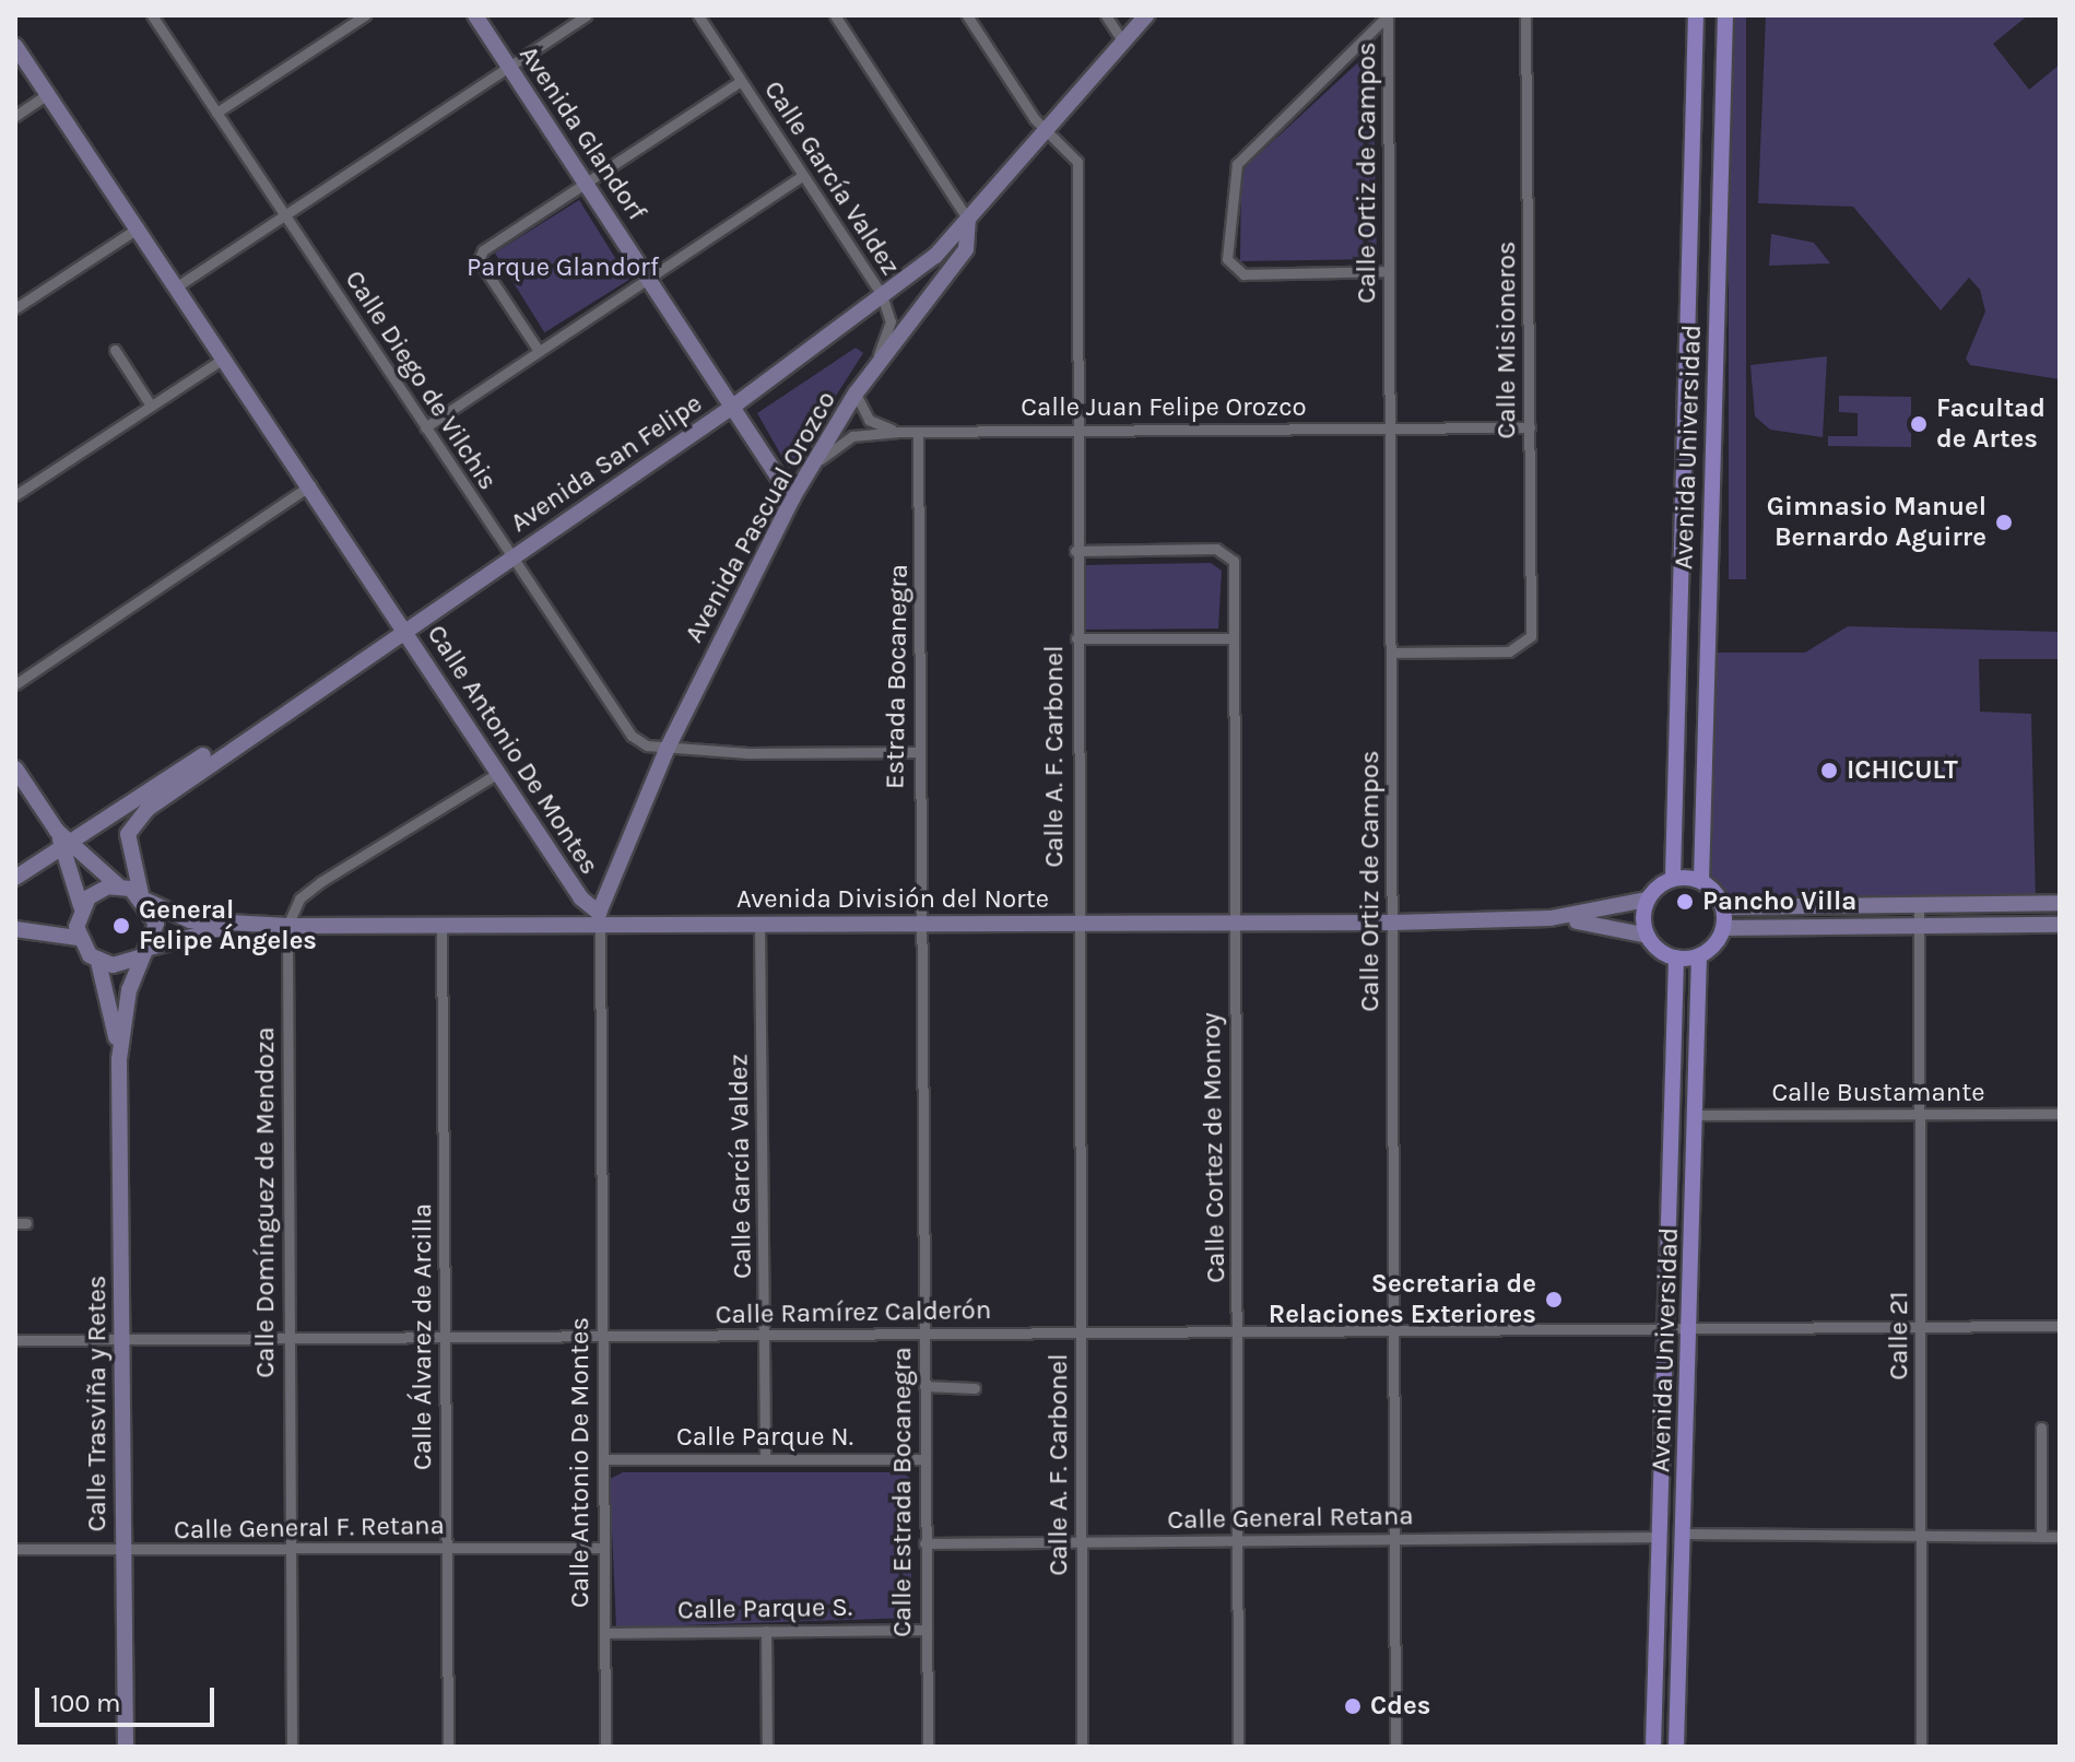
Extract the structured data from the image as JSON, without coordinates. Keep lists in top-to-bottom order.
{
  "streets": {
    "main road": [
      "Avenida Glandorf",
      "Avenida Universidad",
      "Avenida San Felipe",
      "Avenida Pascual Orozco",
      "Calle Antonio De Montes",
      "Avenida División del Norte",
      "Calle Trasviña y Retes"
    ],
    "street": [
      "Calle Ortiz de Campos",
      "Calle García Valdez",
      "Calle Misioneros",
      "Calle Diego de Vilchis",
      "Calle Juan Felipe Orozco",
      "Estrada Bocanegra",
      "Calle A. F. Carbonel",
      "Calle Bustamante",
      "Calle Cortez de Monroy",
      "Calle Domínguez de Mendoza",
      "Calle Ramírez Calderón",
      "Calle 21",
      "Calle Álvarez de Arcilla",
      "Calle Parque N.",
      "Calle Estrada Bocanegra",
      "Calle General Retana",
      "Calle General F. Retana",
      "Calle Parque S."
    ]
  },
  "crossings": [
    ["Avenida Glandorf", "Avenida San Felipe"],
    ["Avenida Glandorf", "Avenida Pascual Orozco"],
    ["Calle Ortiz de Campos", "Calle Misioneros"],
    ["Calle Ortiz de Campos", "Calle Juan Felipe Orozco"],
    ["Calle Ortiz de Campos", "Avenida División del Norte"],
    ["Calle Ortiz de Campos", "Calle Ramírez Calderón"],
    ["Calle Ortiz de Campos", "Calle General Retana"],
    ["Calle García Valdez", "Avenida San Felipe"],
    ["Calle García Valdez", "Avenida Pascual Orozco"],
    ["Calle García Valdez", "Avenida División del Norte"],
    ["Calle García Valdez", "Calle Ramírez Calderón"],
    ["Calle García Valdez", "Calle Parque N."],
    ["Calle Misioneros", "Calle Juan Felipe Orozco"],
    ["Calle Diego de Vilchis", "Avenida San Felipe"],
    ["Calle Diego de Vilchis", "Avenida Pascual Orozco"],
    ["Calle Juan Felipe Orozco", "Avenida Pascual Orozco"],
    ["Calle Juan Felipe Orozco", "Estrada Bocanegra"],
    ["Calle Juan Felipe Orozco", "Calle A. F. Carbonel"],
    ["Avenida Universidad", "Avenida División del Norte"],
    ["Avenida Universidad", "Calle Bustamante"],
    ["Avenida Universidad", "Calle Ramírez Calderón"],
    ["Avenida Universidad", "Calle General Retana"],
    ["Avenida San Felipe", "Avenida Pascual Orozco"],
    ["Avenida San Felipe", "Calle Antonio De Montes"],
    ["Avenida San Felipe", "Avenida División del Norte"],
    ["Avenida San Felipe", "Calle Trasviña y Retes"],
    ["Avenida Pascual Orozco", "Calle Antonio De Montes"],
    ["Avenida Pascual Orozco", "Calle A. F. Carbonel"],
    ["Avenida Pascual Orozco", "Avenida División del Norte"],
    ["Estrada Bocanegra", "Avenida División del Norte"],
    ["Estrada Bocanegra", "Calle Estrada Bocanegra"],
    ["Calle Antonio De Montes", "Avenida División del Norte"],
    ["Calle Antonio De Montes", "Calle Ramírez Calderón"],
    ["Calle Antonio De Montes", "Calle Parque N."],
    ["Calle Antonio De Montes", "Calle General F. Retana"],
    ["Calle Antonio De Montes", "Calle Parque S."],
    ["Calle A. F. Carbonel", "Avenida División del Norte"],
    ["Calle A. F. Carbonel", "Calle Cortez de Monroy"],
    ["Calle A. F. Carbonel", "Calle Ramírez Calderón"],
    ["Calle A. F. Carbonel", "Calle General Retana"],
    ["Avenida División del Norte", "Calle Cortez de Monroy"],
    ["Avenida División del Norte", "Calle Domínguez de Mendoza"],
    ["Avenida División del Norte", "Calle Álvarez de Arcilla"],
    ["Avenida División del Norte", "Calle Trasviña y Retes"],
    ["Avenida División del Norte", "Calle Estrada Bocanegra"],
    ["Calle Bustamante", "Calle 21"],
    ["Calle Cortez de Monroy", "Calle Ramírez Calderón"],
    ["Calle Cortez de Monroy", "Calle General Retana"],
    ["Calle Domínguez de Mendoza", "Calle Ramírez Calderón"],
    ["Calle Domínguez de Mendoza", "Calle General F. Retana"],
    ["Calle Ramírez Calderón", "Calle 21"],
    ["Calle Ramírez Calderón", "Calle Álvarez de Arcilla"],
    ["Calle Ramírez Calderón", "Calle Trasviña y Retes"],
    ["Calle Ramírez Calderón", "Calle Estrada Bocanegra"],
    ["Calle Álvarez de Arcilla", "Calle General F. Retana"],
    ["Calle Trasviña y Retes", "Calle General F. Retana"],
    ["Calle Parque N.", "Calle Estrada Bocanegra"],
    ["Calle Estrada Bocanegra", "Calle General Retana"],
    ["Calle Estrada Bocanegra", "Calle Parque S."]
  ],
  "parks": ["Parque Glandorf"],
  "places": [
    "Facultad de Artes",
    "Gimnasio Manuel Bernardo Aguirre",
    "ICHICULT",
    "Pancho Villa",
    "General Felipe Ángeles",
    "Secretaria de Relaciones Exteriores",
    "Cdes"
  ],
  "scale_bar": "100 m"
}
